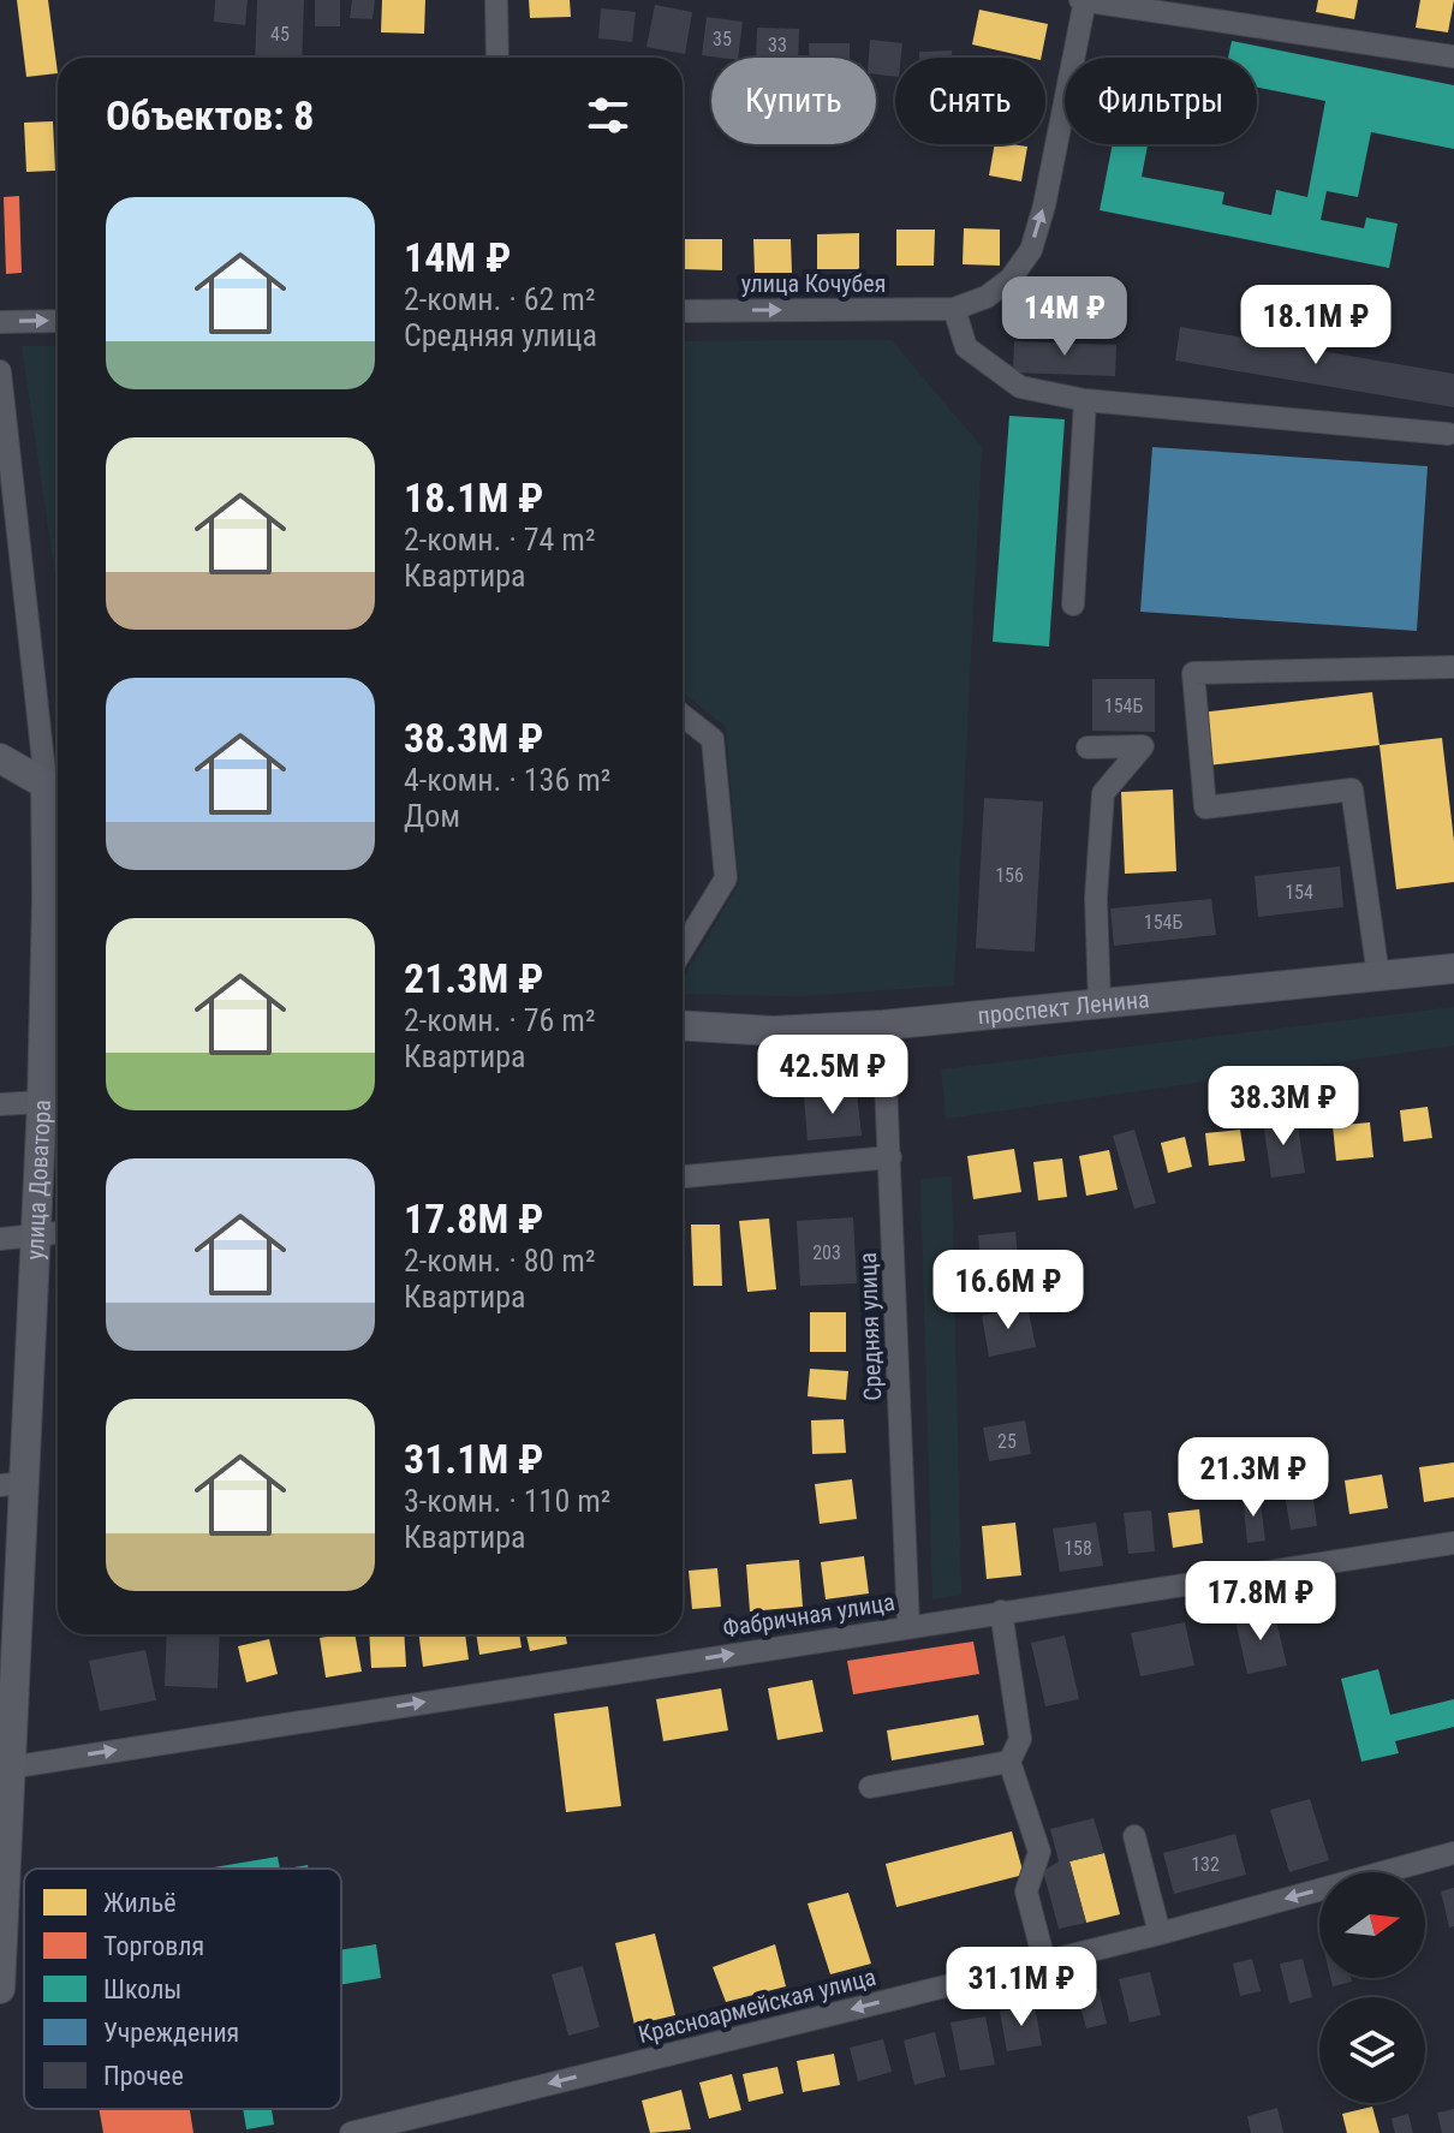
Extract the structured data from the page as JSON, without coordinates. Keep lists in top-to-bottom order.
{
  "streets": {
    "main road": ["проспект Ленина", "улица Доватора"],
    "street": [
      "улица Кочубея",
      "Средняя улица",
      "Фабричная улица",
      "Красноармейская улица"
    ]
  },
  "crossings": [
    ["проспект Ленина", "Средняя улица"],
    ["улица Доватора", "Фабричная улица"],
    ["Средняя улица", "Фабричная улица"]
  ],
  "one_way": ["улица Кочубея", "Фабричная улица", "Красноармейская улица"],
  "house_numbers": [
    "45",
    "35",
    "33",
    "154Б",
    "156",
    "154",
    "154Б",
    "203",
    "25",
    "158",
    "132"
  ],
  "legend": [
    "Жильё",
    "Торговля",
    "Школы",
    "Учреждения",
    "Прочее"
  ],
  "north": "right",
  "page": {
    "chip": ["Купить", "Снять", "Фильтры"],
    "heading": "Объектов: 8",
    "list": [
      {
        "name": "14M ₽",
        "note": "2-комн. · 62 m² · Средняя улица"
      },
      {
        "name": "18.1M ₽",
        "note": "2-комн. · 74 m² · Квартира"
      },
      {
        "name": "38.3M ₽",
        "note": "4-комн. · 136 m² · Дом"
      },
      {
        "name": "21.3M ₽",
        "note": "2-комн. · 76 m² · Квартира"
      },
      {
        "name": "17.8M ₽",
        "note": "2-комн. · 80 m² · Квартира"
      },
      {
        "name": "31.1M ₽",
        "note": "3-комн. · 110 m² · Квартира"
      }
    ],
    "price": [
      "14M ₽",
      "18.1M ₽",
      "42.5M ₽",
      "38.3M ₽",
      "16.6M ₽",
      "21.3M ₽",
      "17.8M ₽",
      "31.1M ₽"
    ]
  }
}
